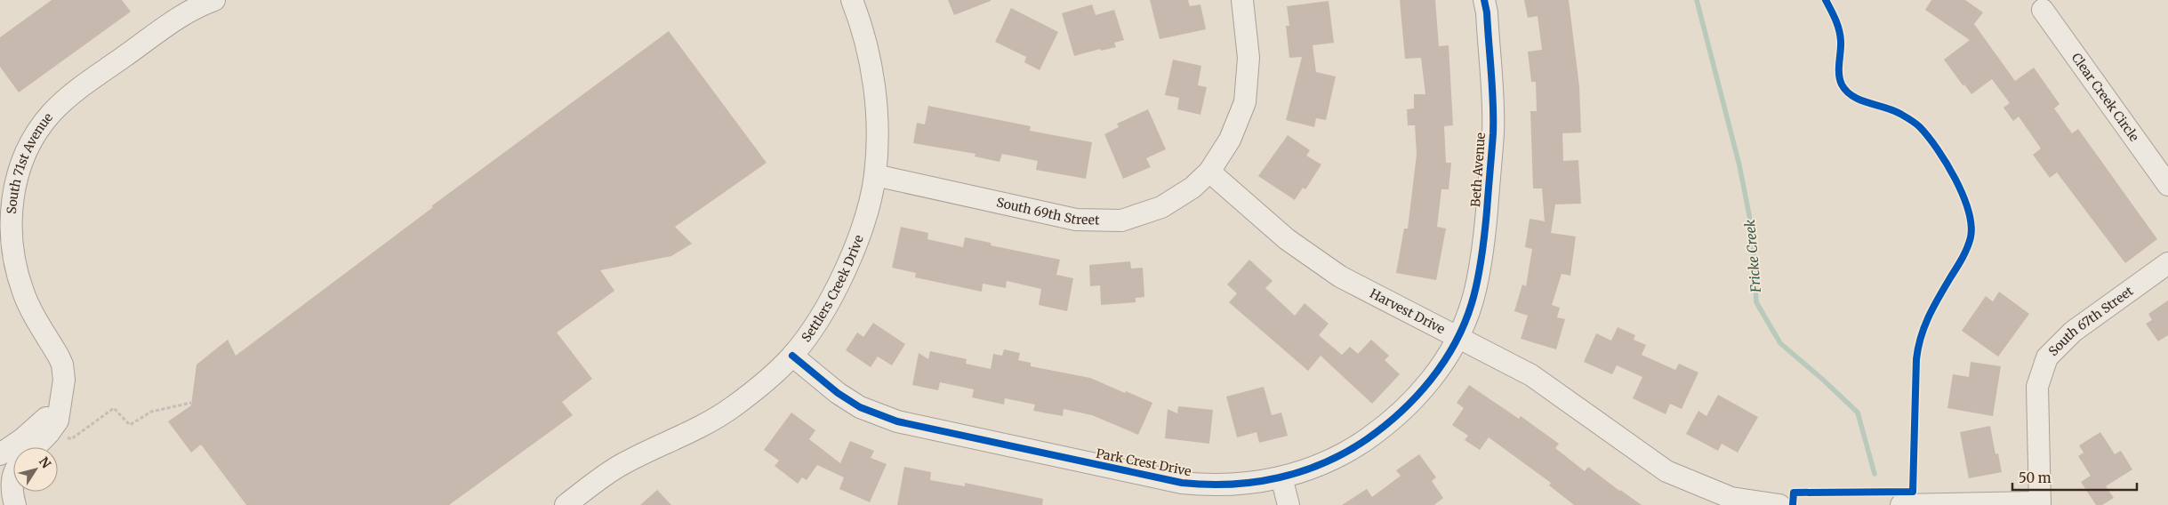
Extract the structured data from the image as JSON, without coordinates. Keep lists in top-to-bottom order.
{
  "streets": {
    "street": [
      "Clear Creek Circle",
      "South 71st Avenue",
      "Beth Avenue",
      "South 69th Street",
      "Settlers Creek Drive",
      "Harvest Drive",
      "South 67th Street",
      "Park Crest Drive"
    ]
  },
  "crossings": [
    ["Beth Avenue", "Harvest Drive"],
    ["Beth Avenue", "Park Crest Drive"],
    ["South 69th Street", "Settlers Creek Drive"],
    ["South 69th Street", "Harvest Drive"],
    ["Settlers Creek Drive", "Park Crest Drive"],
    ["Harvest Drive", "Park Crest Drive"]
  ],
  "water": ["Fricke Creek"],
  "scale_bar": "50 m",
  "north": "top right"
}
